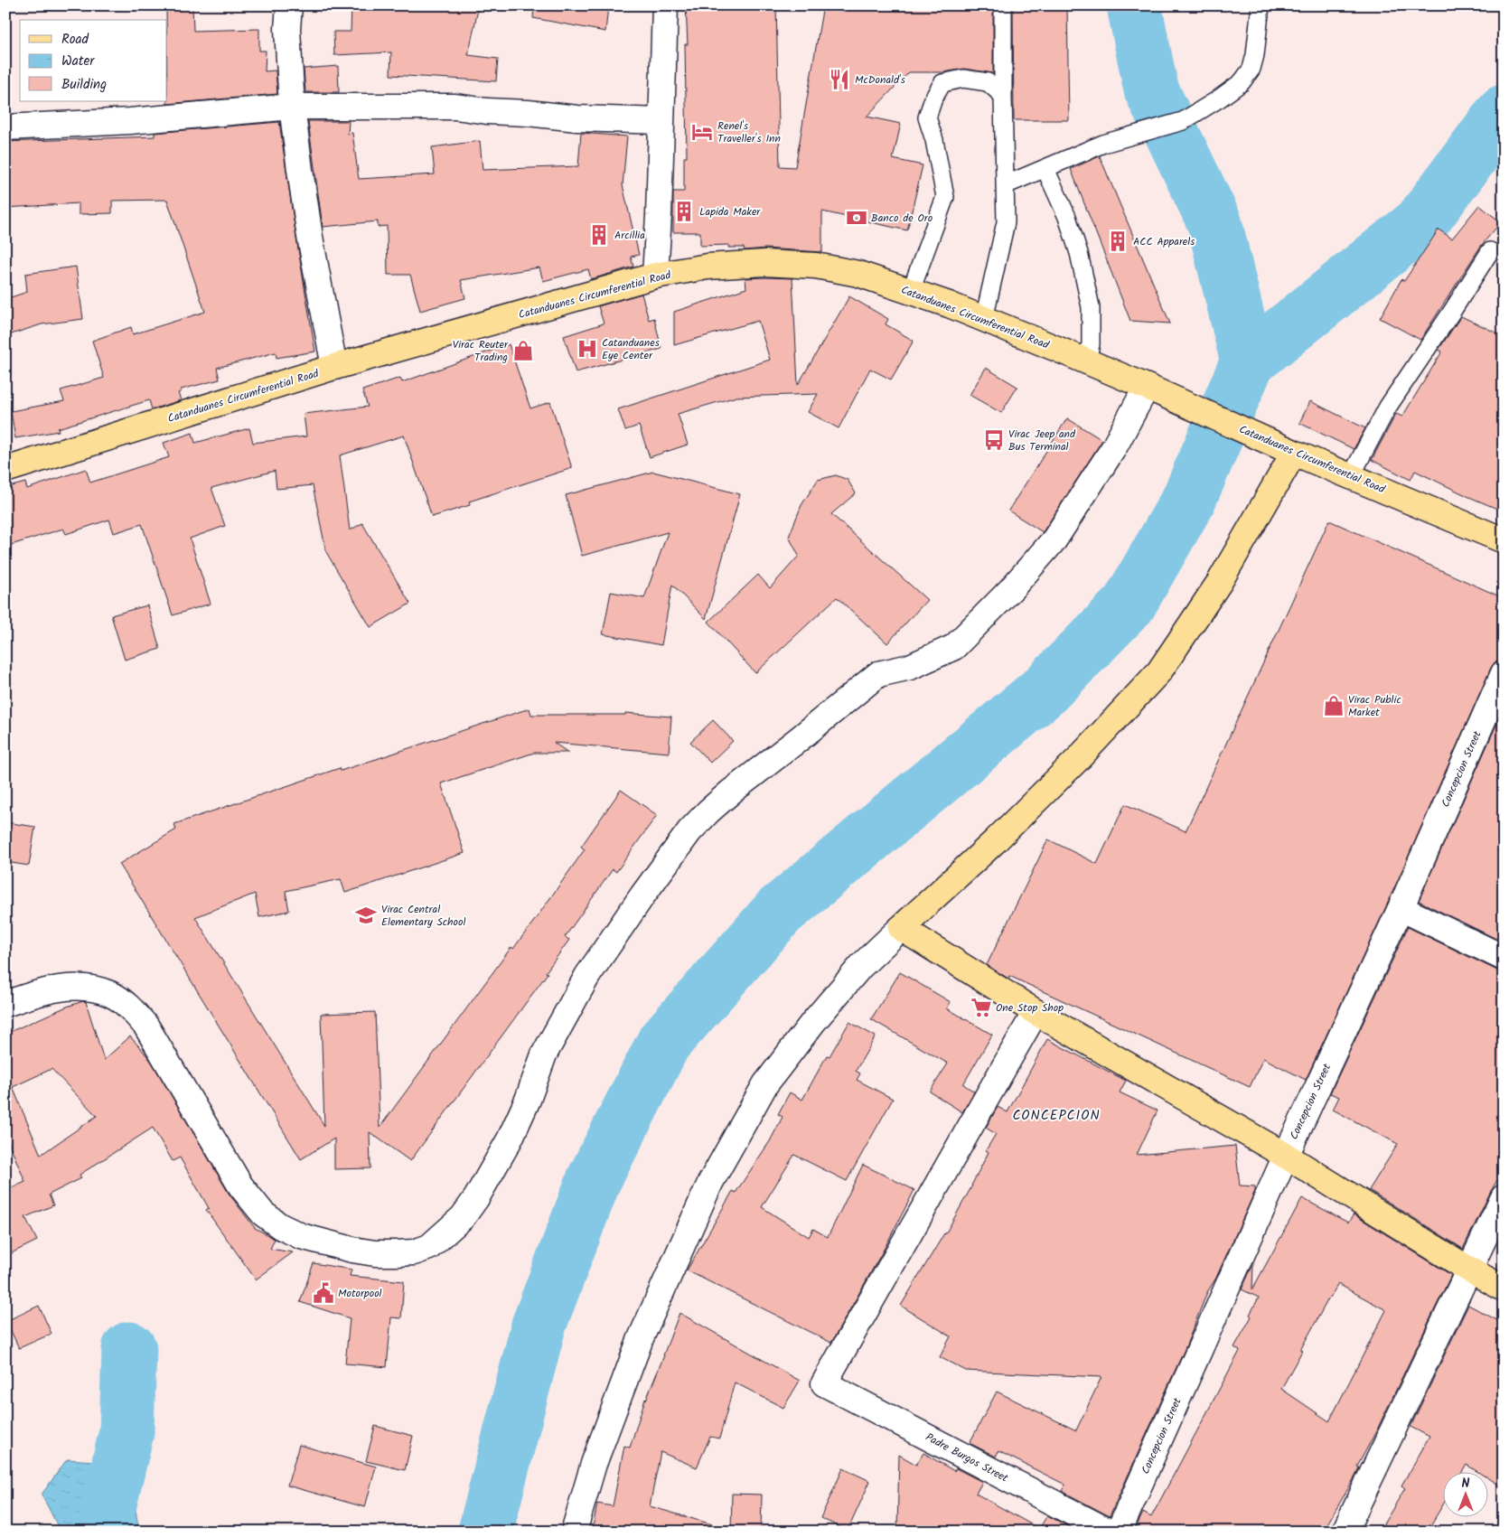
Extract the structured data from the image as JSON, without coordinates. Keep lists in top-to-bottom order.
{
  "streets": {
    "main road": ["Catanduanes Circumferential Road"],
    "street": ["Concepcion Street", "Padre Burgos Street"]
  },
  "districts": ["CONCEPCION"],
  "places": {
    "restaurant": ["McDonald's"],
    "hotel": ["Renel's Traveller's Inn"],
    "building": ["Lapida Maker", "Arcillia", "ACC Apparels"],
    "bank": ["Banco de Oro"],
    "hospital": ["Catanduanes Eye Center"],
    "shop": ["Virac Reuter Trading", "Virac Public Market"],
    "bus stop": ["Virac Jeep and Bus Terminal"],
    "school or university": ["Virac Central Elementary School"],
    "supermarket": ["One Stop Shop"],
    "public building": ["Motorpool"]
  },
  "legend": ["Road", "Water", "Building"],
  "north": "top"
}
